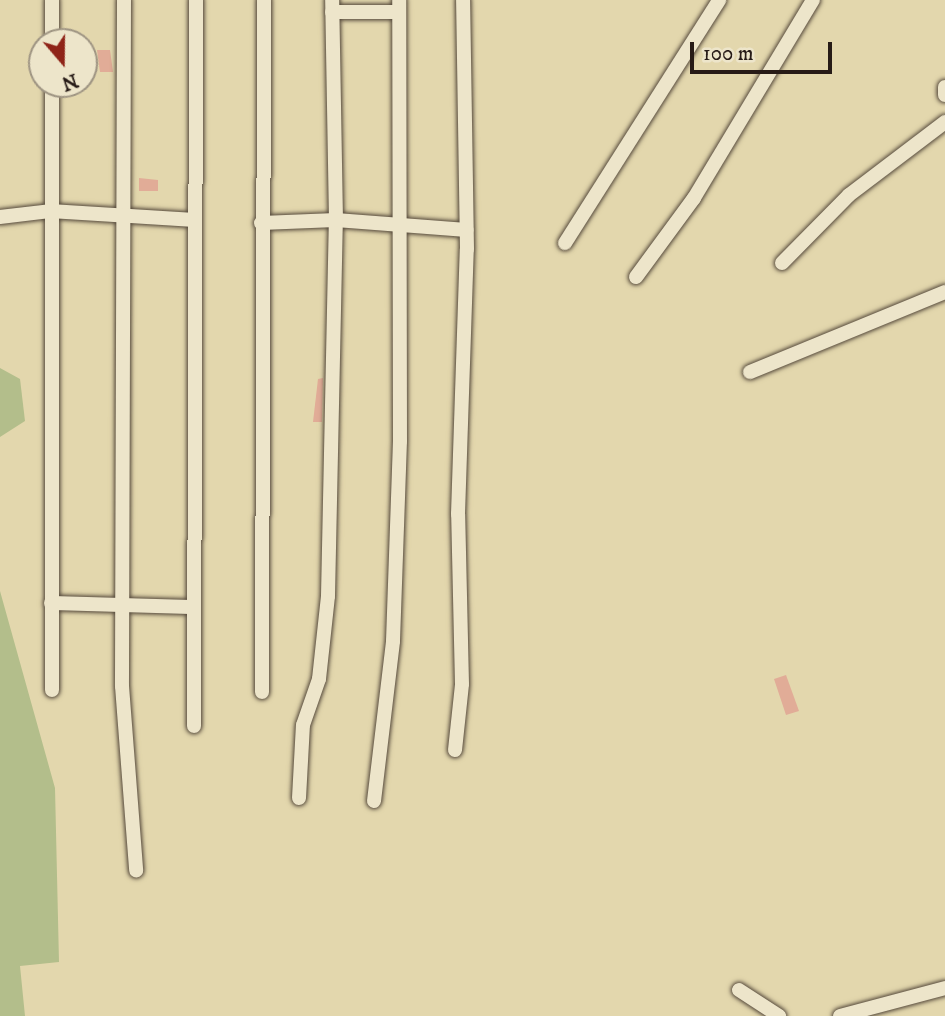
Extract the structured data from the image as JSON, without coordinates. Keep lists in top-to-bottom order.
{
  "scale_bar": "100 m",
  "north": "bottom"
}
